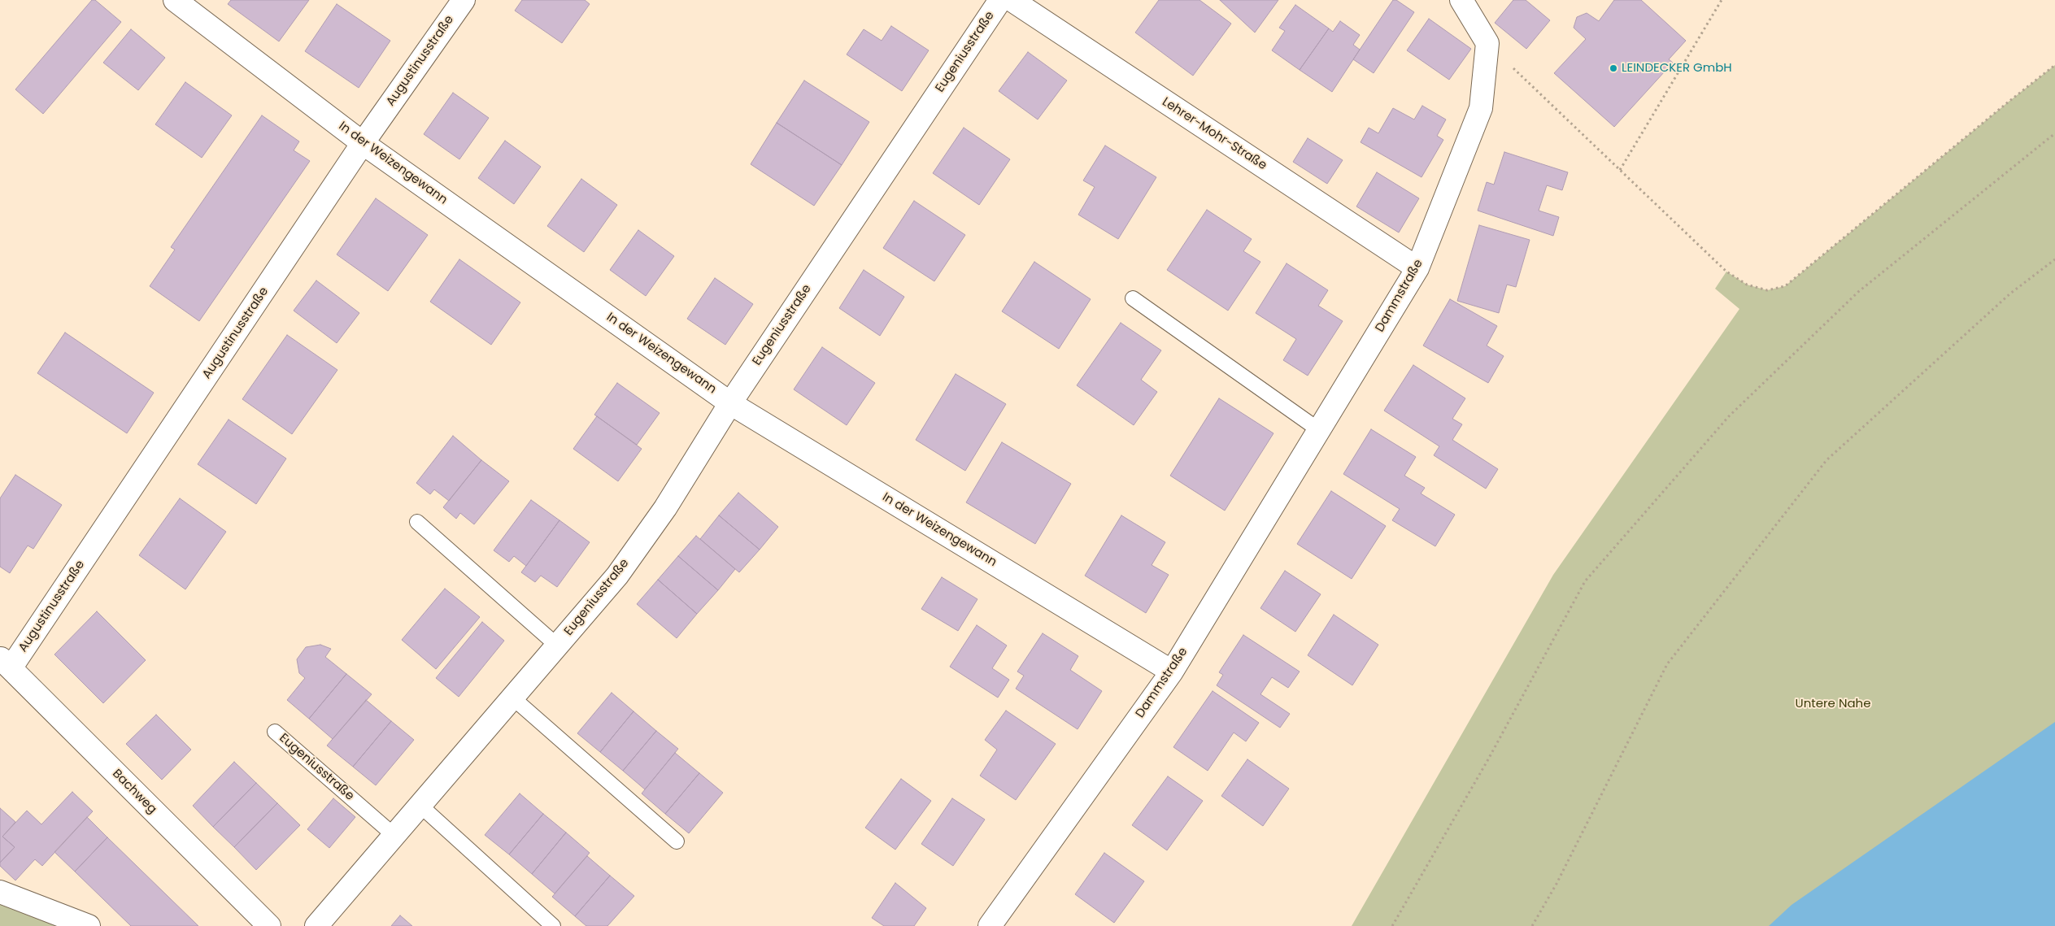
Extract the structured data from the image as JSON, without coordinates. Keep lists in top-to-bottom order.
{
  "streets": {
    "street": [
      "Eugeniusstraße",
      "Augustinusstraße",
      "Lehrer-Mohr-Straße",
      "In der Weizengewann",
      "Dammstraße",
      "Bachweg"
    ]
  },
  "crossings": [
    ["Eugeniusstraße", "In der Weizengewann"],
    ["Augustinusstraße", "In der Weizengewann"],
    ["Augustinusstraße", "Bachweg"],
    ["Lehrer-Mohr-Straße", "Dammstraße"],
    ["In der Weizengewann", "Dammstraße"]
  ],
  "parks": ["Untere Nahe"],
  "places": ["LEINDECKER GmbH"]
}
